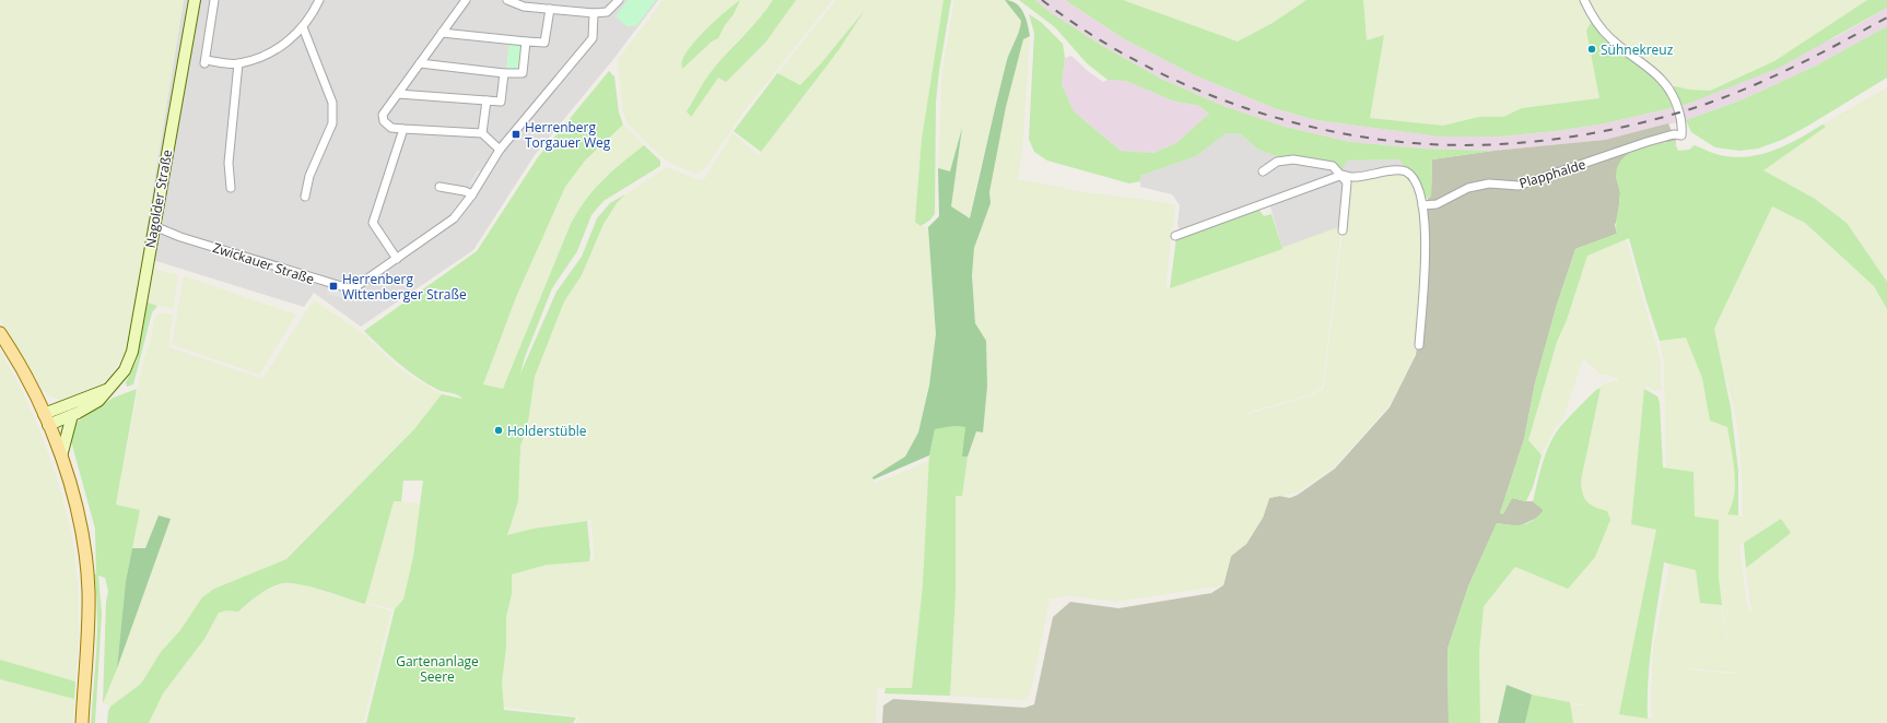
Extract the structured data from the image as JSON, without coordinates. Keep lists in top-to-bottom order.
{
  "streets": {
    "main road": ["Nagolder Straße"],
    "street": ["Plapphalde", "Zwickauer Straße"]
  },
  "crossings": [
    ["Nagolder Straße", "Zwickauer Straße"]
  ],
  "parks": ["Gartenanlage Seere"],
  "places": {
    "other": ["Sühnekreuz", "Holderstüble"],
    "transit": ["Herrenberg Torgauer Weg", "Herrenberg Wittenberger Straße"]
  }
}
